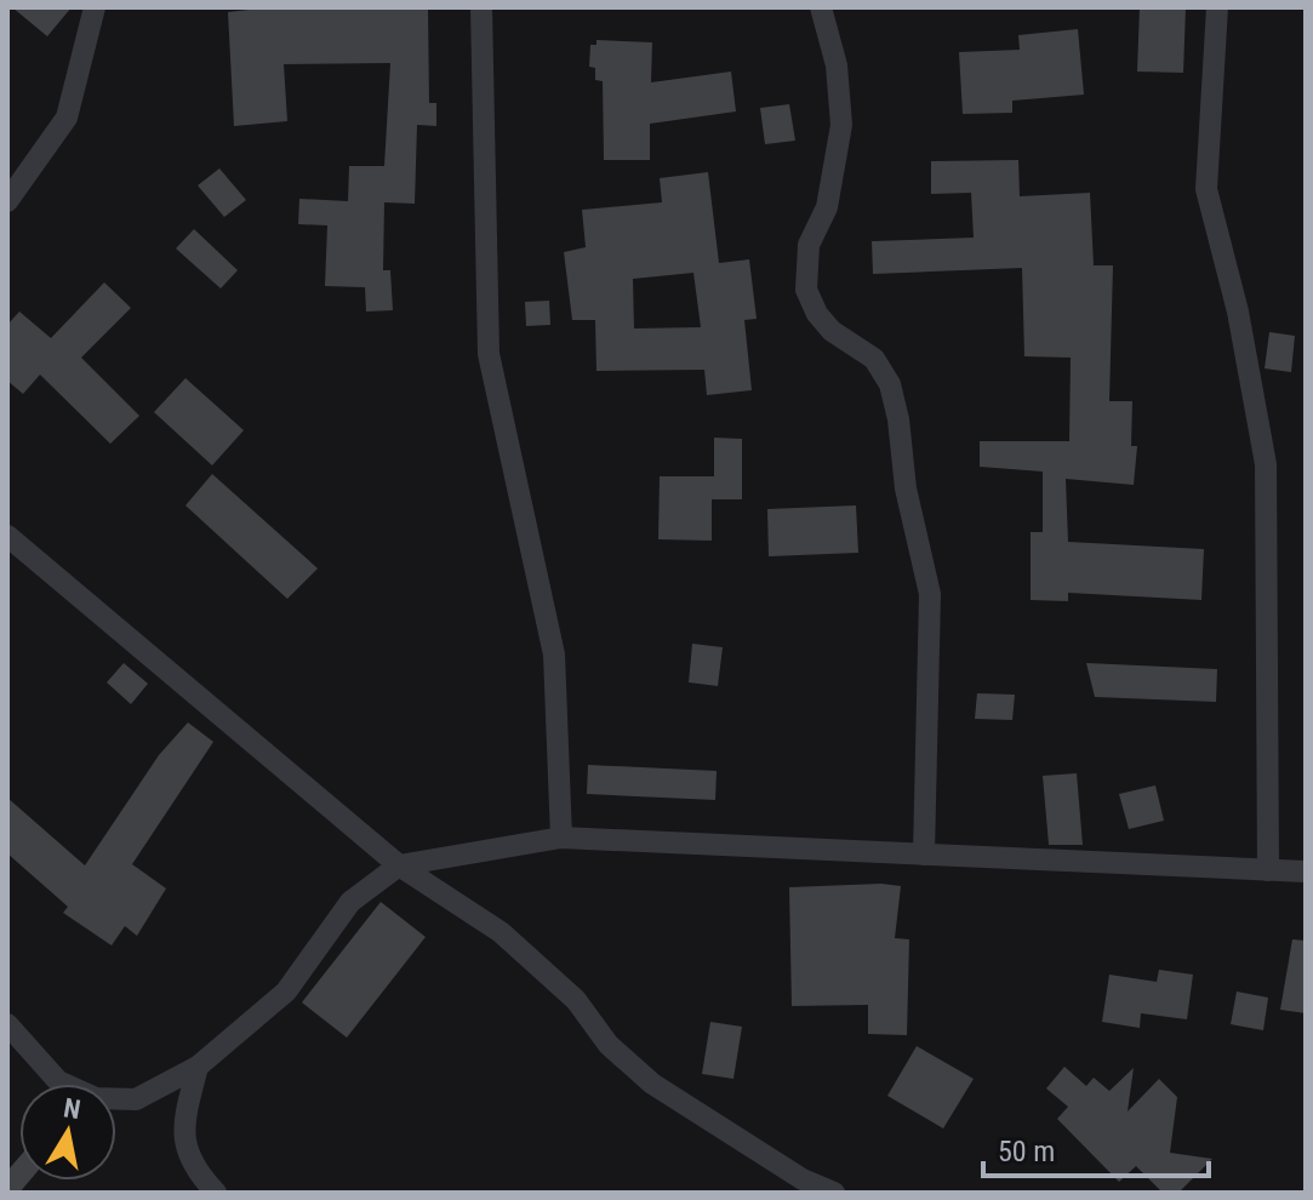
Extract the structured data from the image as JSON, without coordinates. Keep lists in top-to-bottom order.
{
  "scale_bar": "50 m",
  "north": "top"
}
